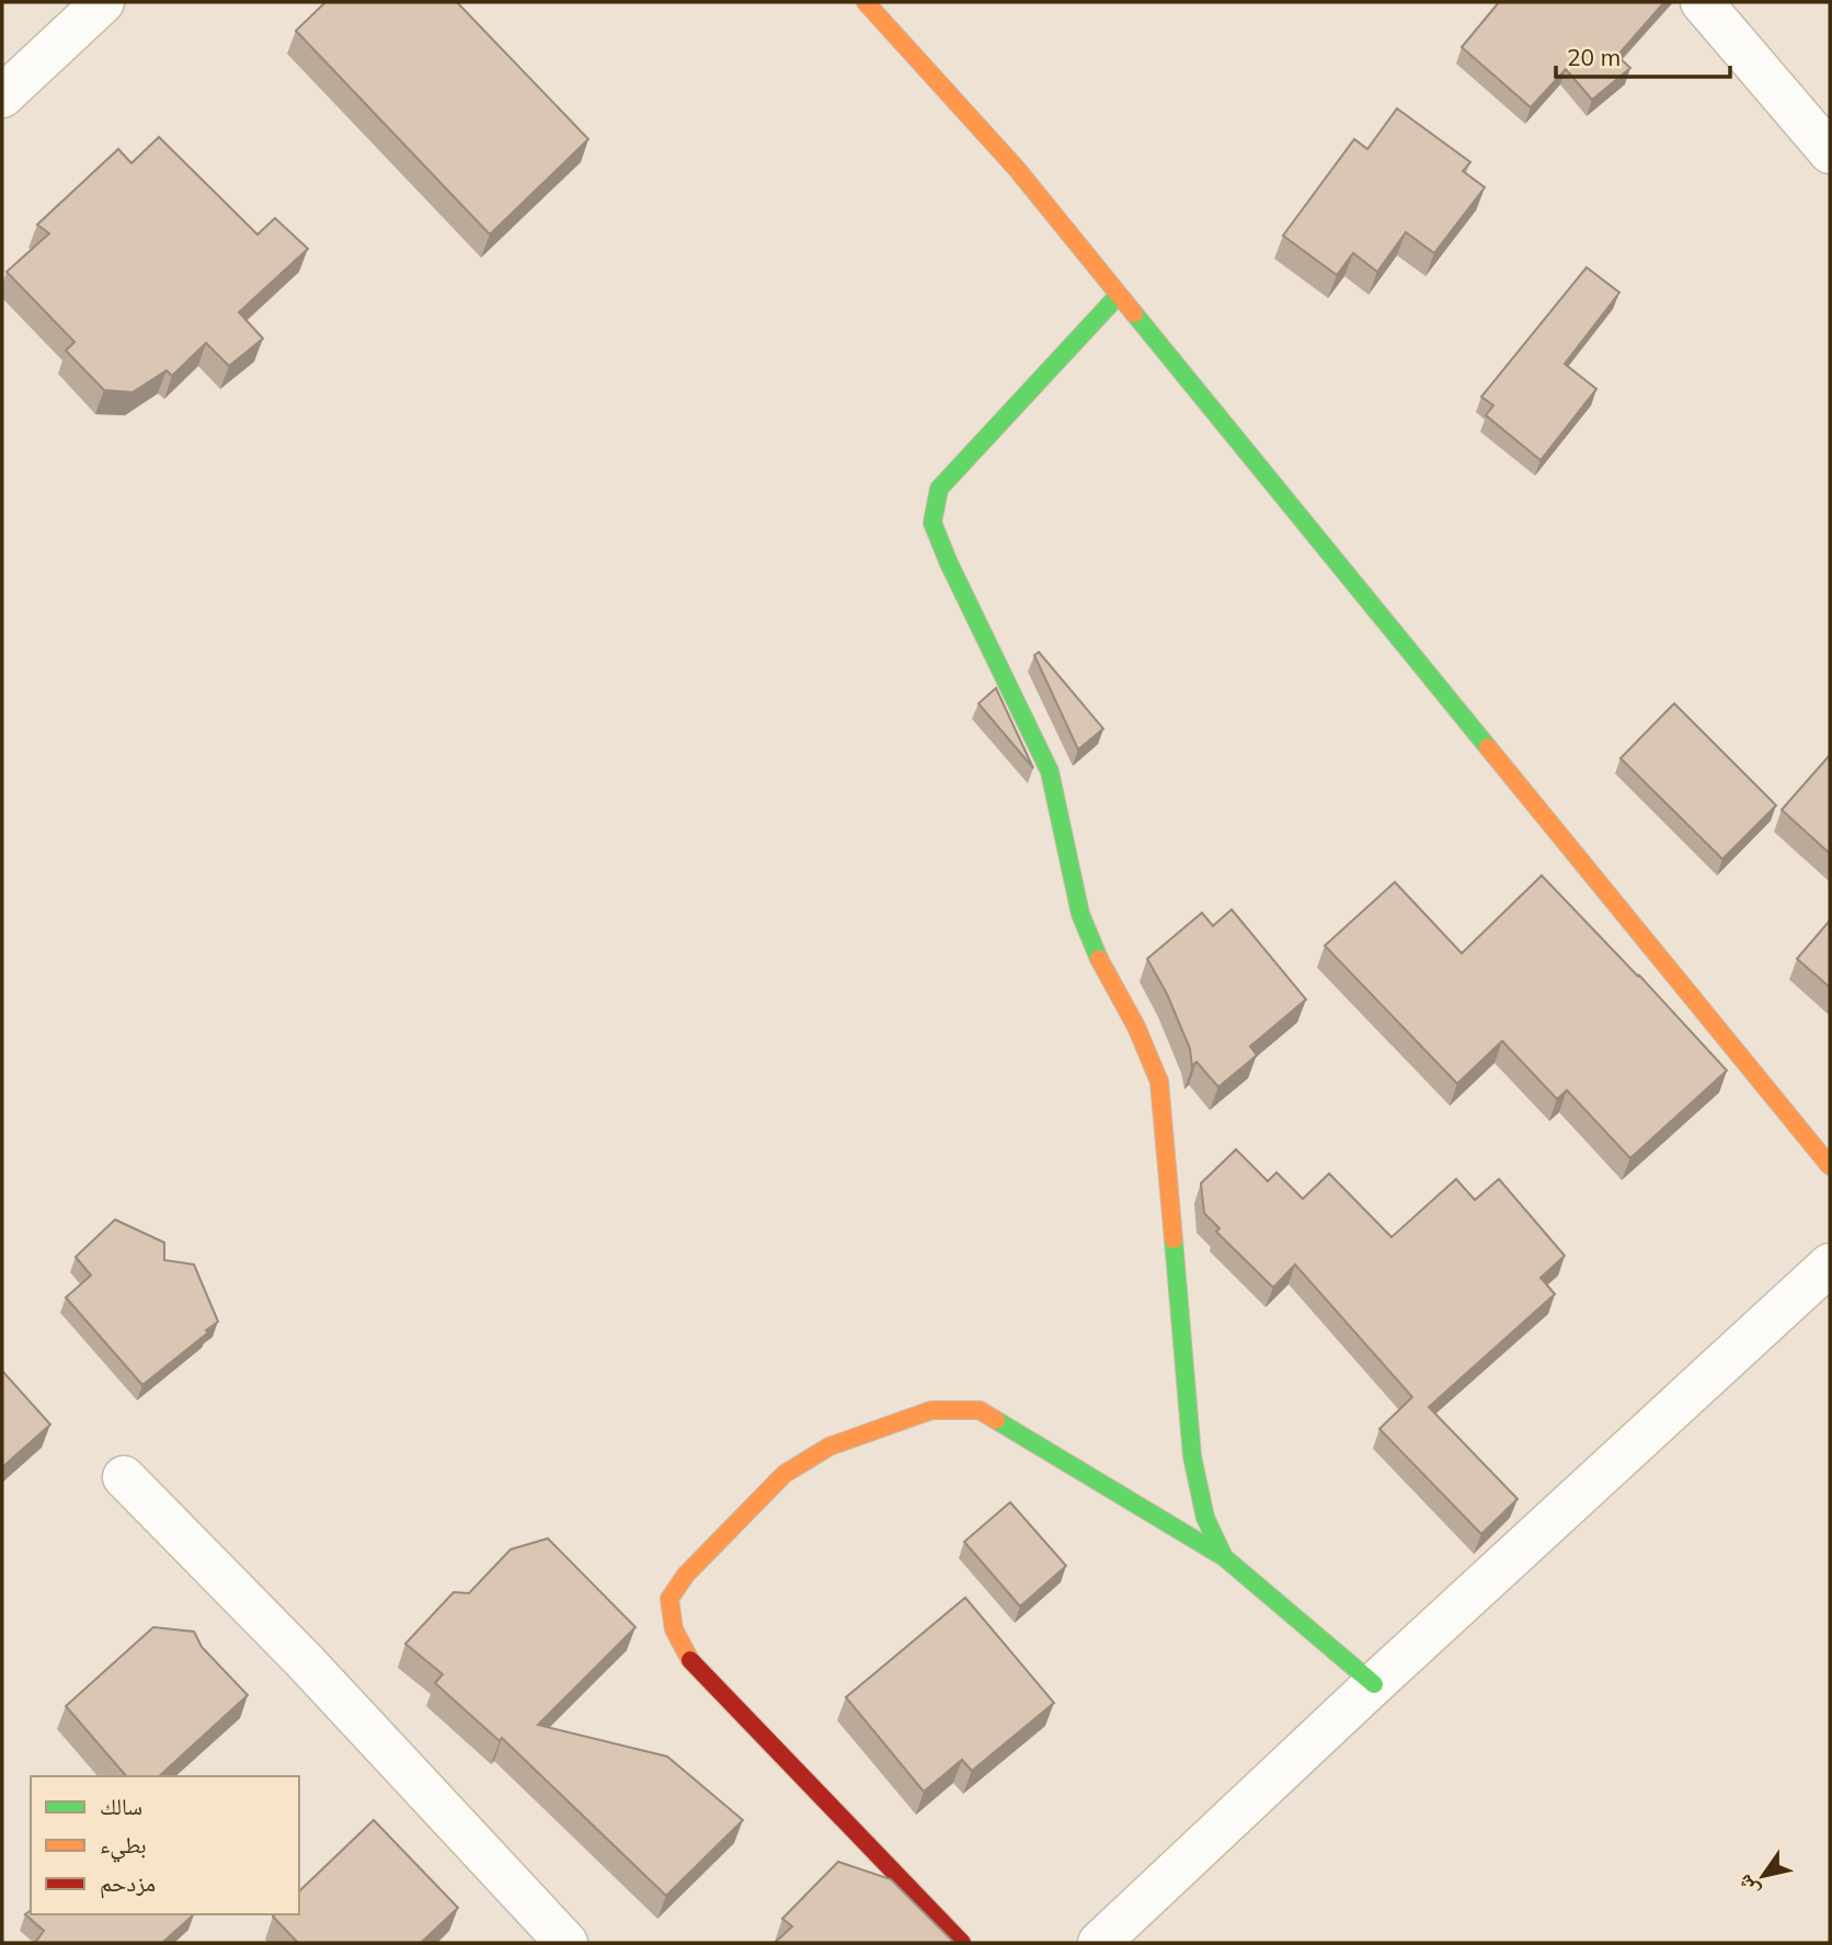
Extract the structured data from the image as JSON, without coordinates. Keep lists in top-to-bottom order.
{
  "legend": ["سالك", "بطيء", "مزدحم"],
  "scale_bar": "20 m",
  "north": "bottom left"
}
